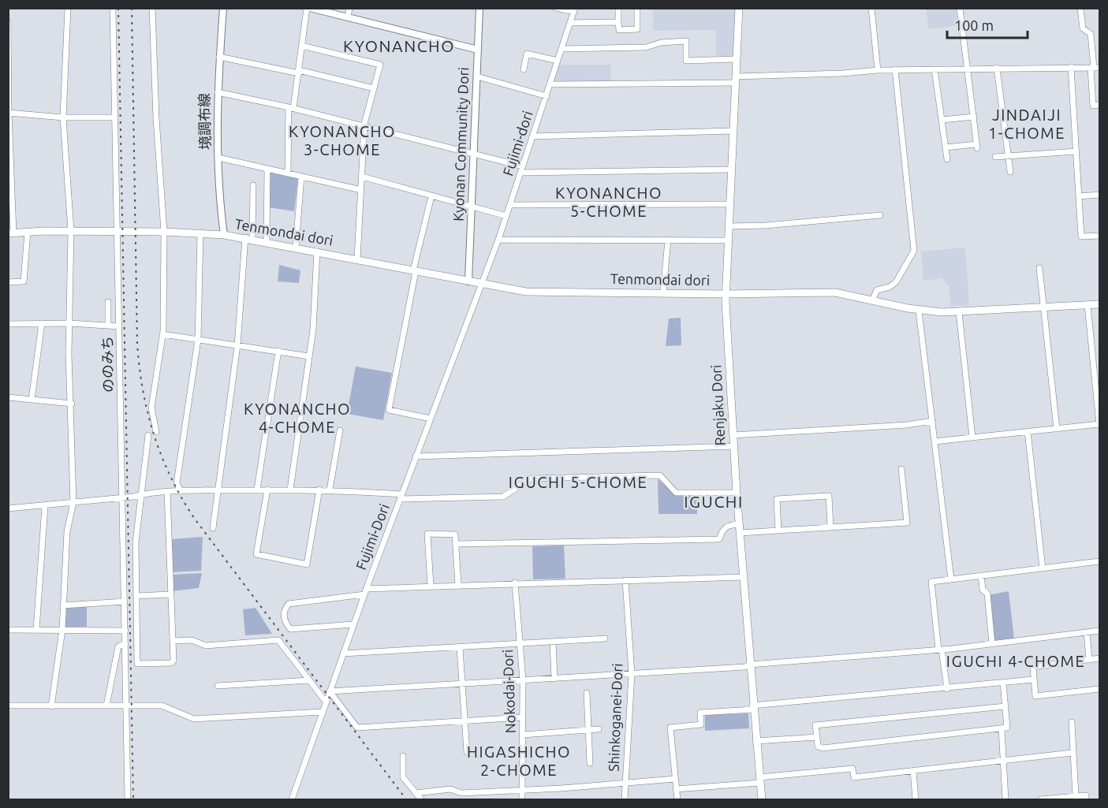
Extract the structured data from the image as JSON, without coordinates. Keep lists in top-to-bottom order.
{
  "streets": {
    "main road": ["Tenmondai dori", "Renjaku Dori"],
    "street": [
      "境調布線",
      "Fujimi-dori",
      "Kyonan Community Dori",
      "ののみち",
      "Fujimi-Dori",
      "Nokodai-Dori",
      "Shinkoganei-Dori"
    ]
  },
  "crossings": [
    ["境調布線", "Tenmondai dori"],
    ["Fujimi-dori", "Tenmondai dori"],
    ["Fujimi-dori", "Fujimi-Dori"],
    ["Kyonan Community Dori", "Tenmondai dori"],
    ["Tenmondai dori", "ののみち"],
    ["Tenmondai dori", "Renjaku Dori"],
    ["Tenmondai dori", "Fujimi-Dori"]
  ],
  "districts": [
    "KYONANCHO",
    "JINDAIJI 1-CHOME",
    "KYONANCHO 3-CHOME",
    "KYONANCHO 5-CHOME",
    "KYONANCHO 4-CHOME",
    "IGUCHI 5-CHOME",
    "IGUCHI",
    "IGUCHI 4-CHOME",
    "HIGASHICHO 2-CHOME"
  ],
  "scale_bar": "100 m"
}
